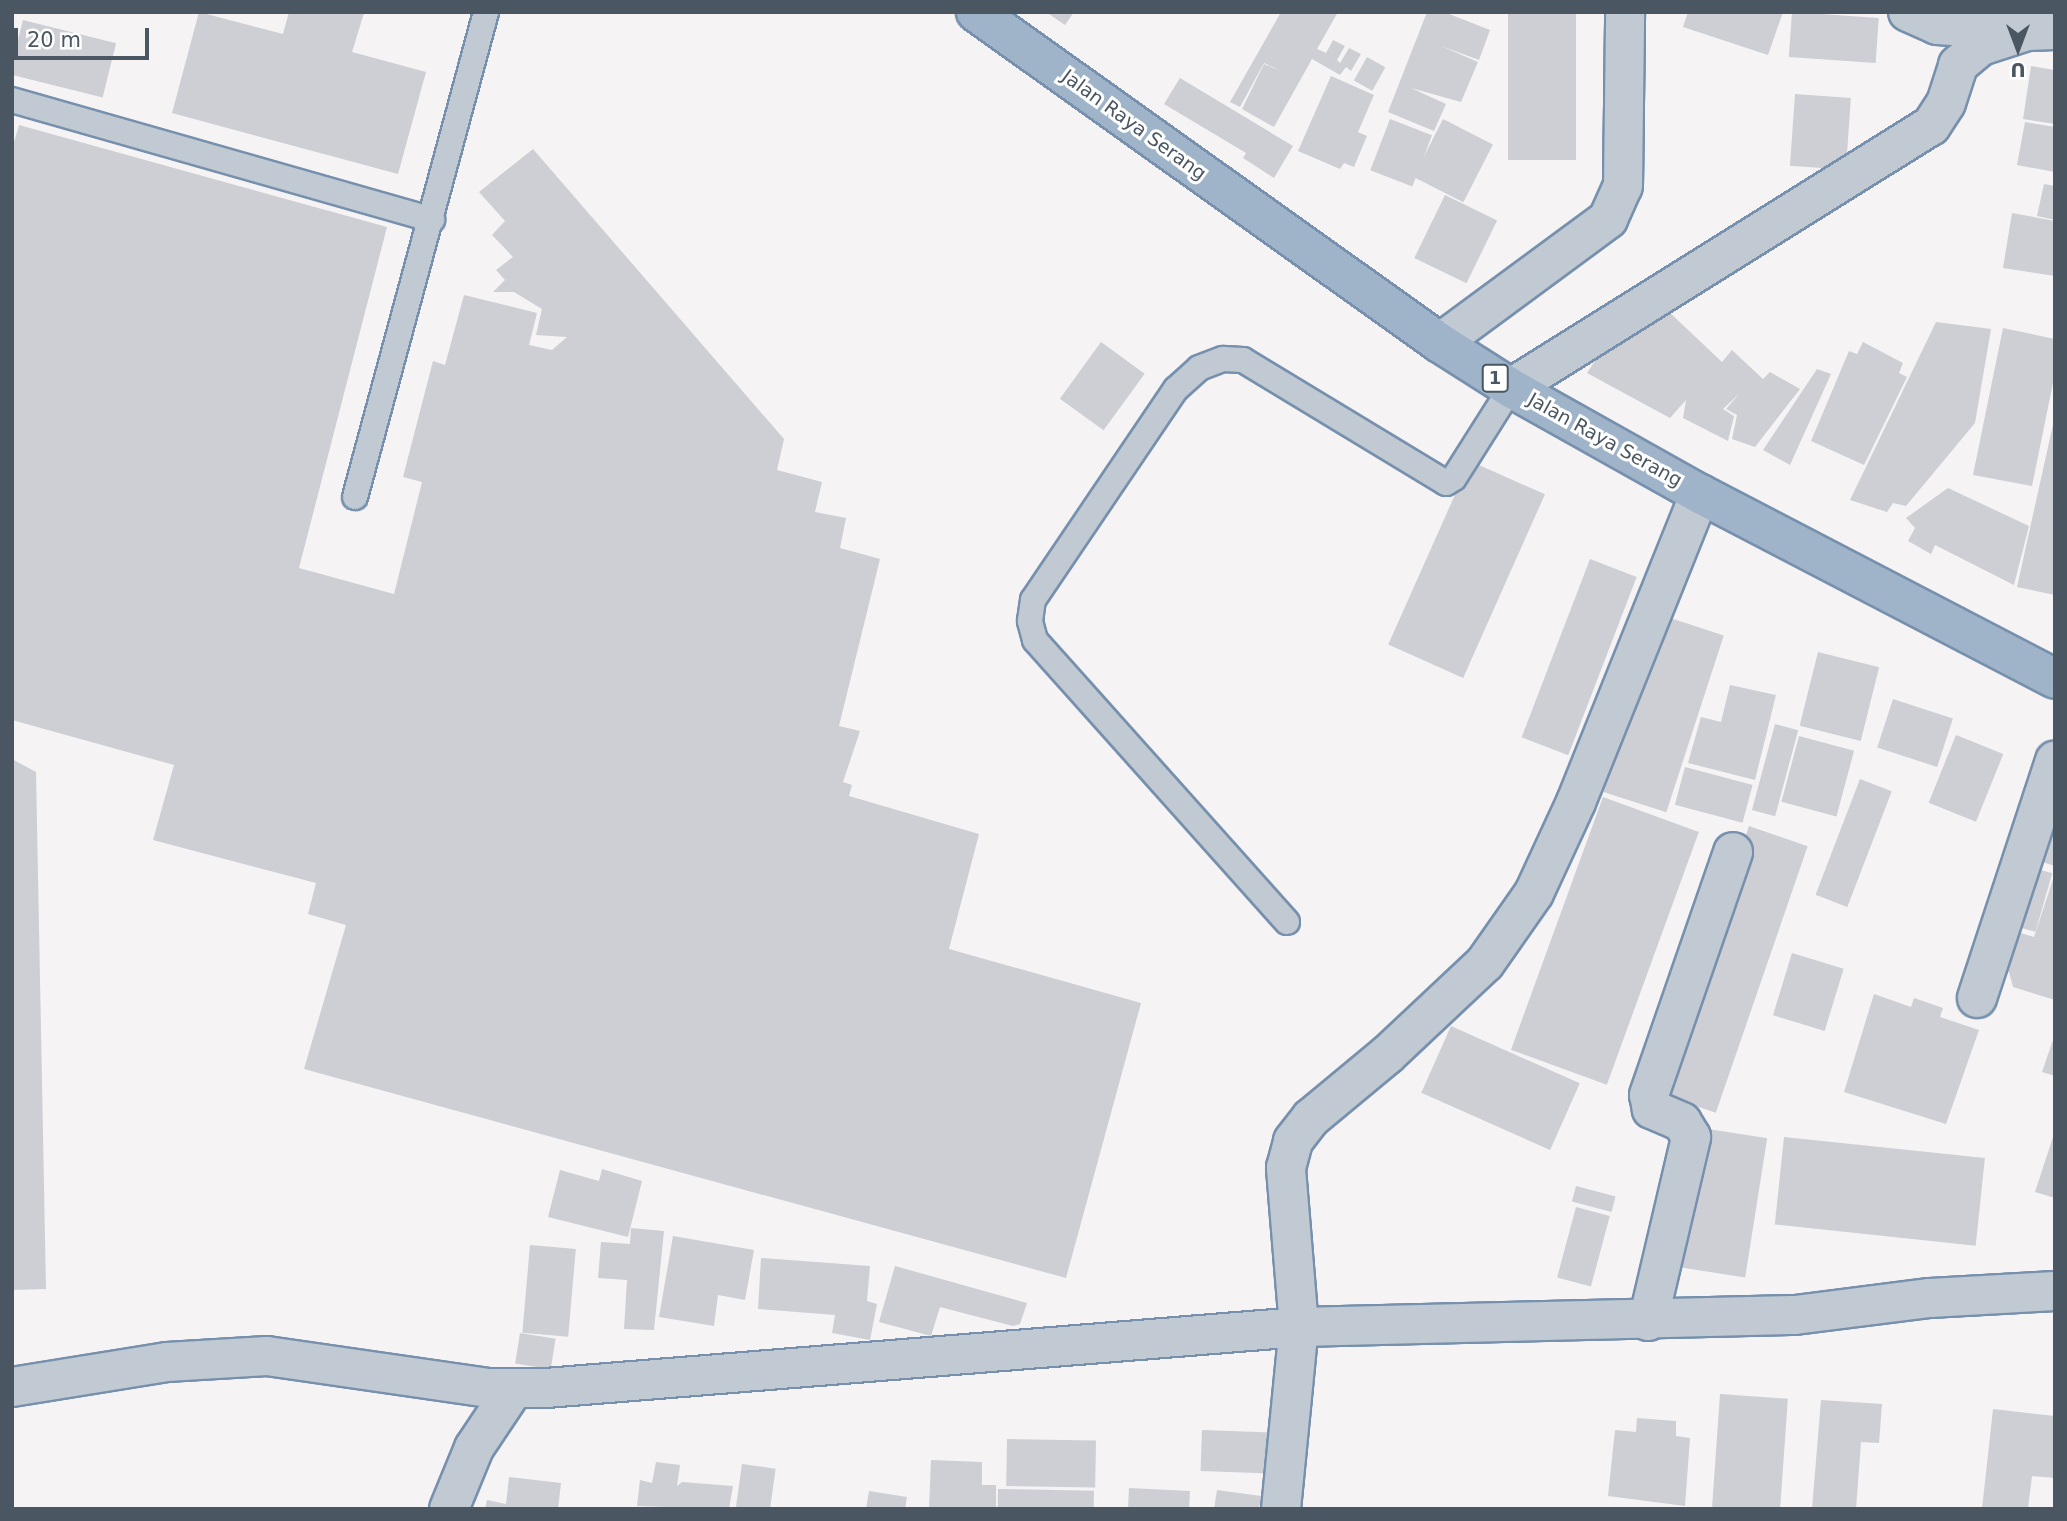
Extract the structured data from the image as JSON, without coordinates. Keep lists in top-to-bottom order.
{
  "streets": {
    "highway": ["Jalan Raya Serang", "1"]
  },
  "scale_bar": "20 m",
  "north": "bottom"
}
